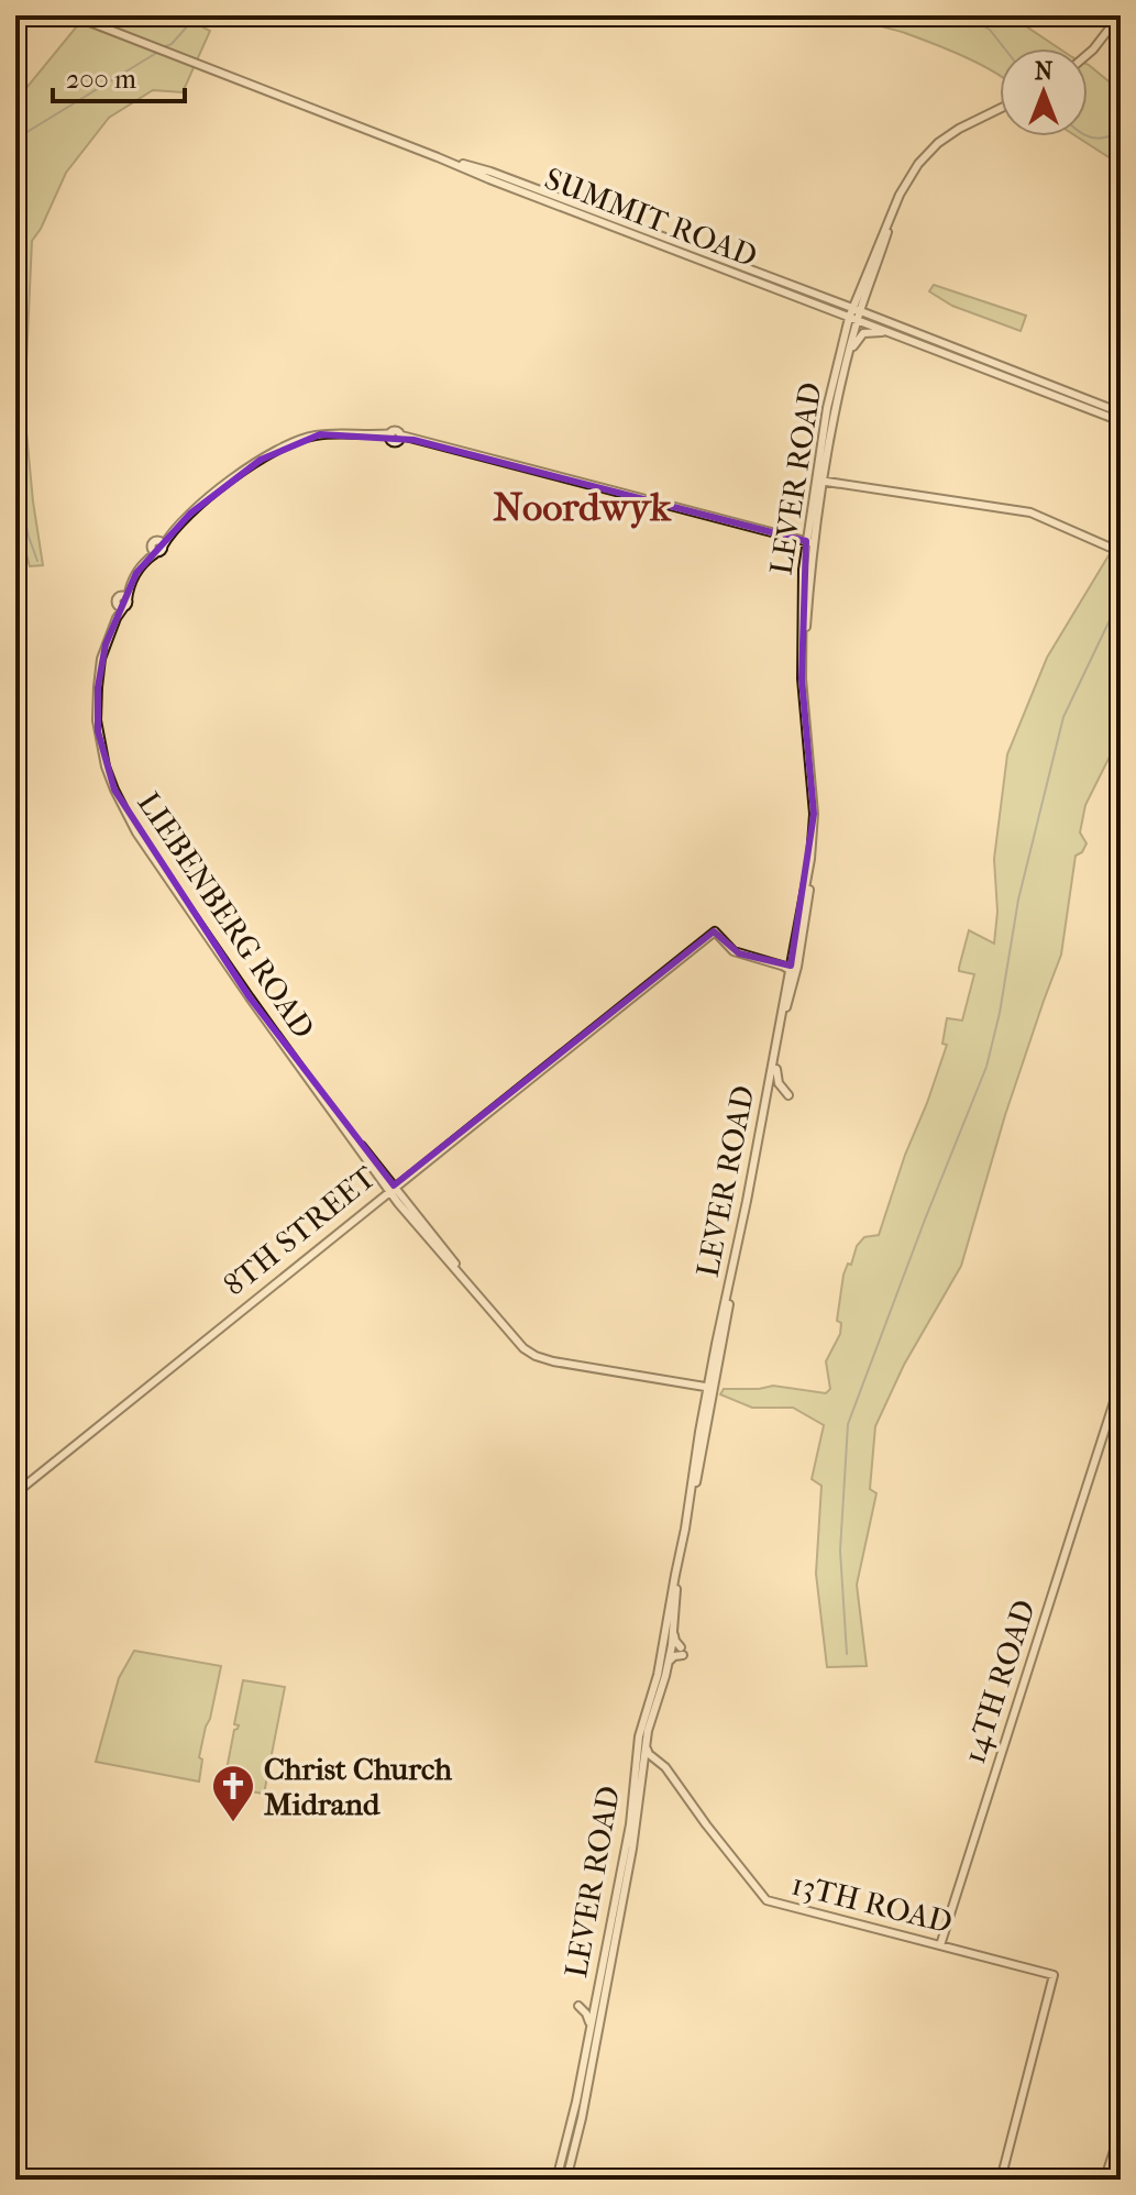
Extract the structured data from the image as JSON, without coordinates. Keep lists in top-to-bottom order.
{
  "streets": {
    "main road": [
      "SUMMIT ROAD",
      "LEVER ROAD",
      "LIEBENBERG ROAD",
      "8TH STREET",
      "14TH ROAD",
      "13TH ROAD"
    ]
  },
  "crossings": [
    ["SUMMIT ROAD", "LEVER ROAD"],
    ["LEVER ROAD", "LIEBENBERG ROAD"],
    ["LEVER ROAD", "8TH STREET"],
    ["LEVER ROAD", "13TH ROAD"],
    ["LIEBENBERG ROAD", "8TH STREET"],
    ["14TH ROAD", "13TH ROAD"]
  ],
  "districts": ["Noordwyk"],
  "places": {
    "church": ["Christ Church Midrand"]
  },
  "scale_bar": "200 m",
  "north": "top"
}
